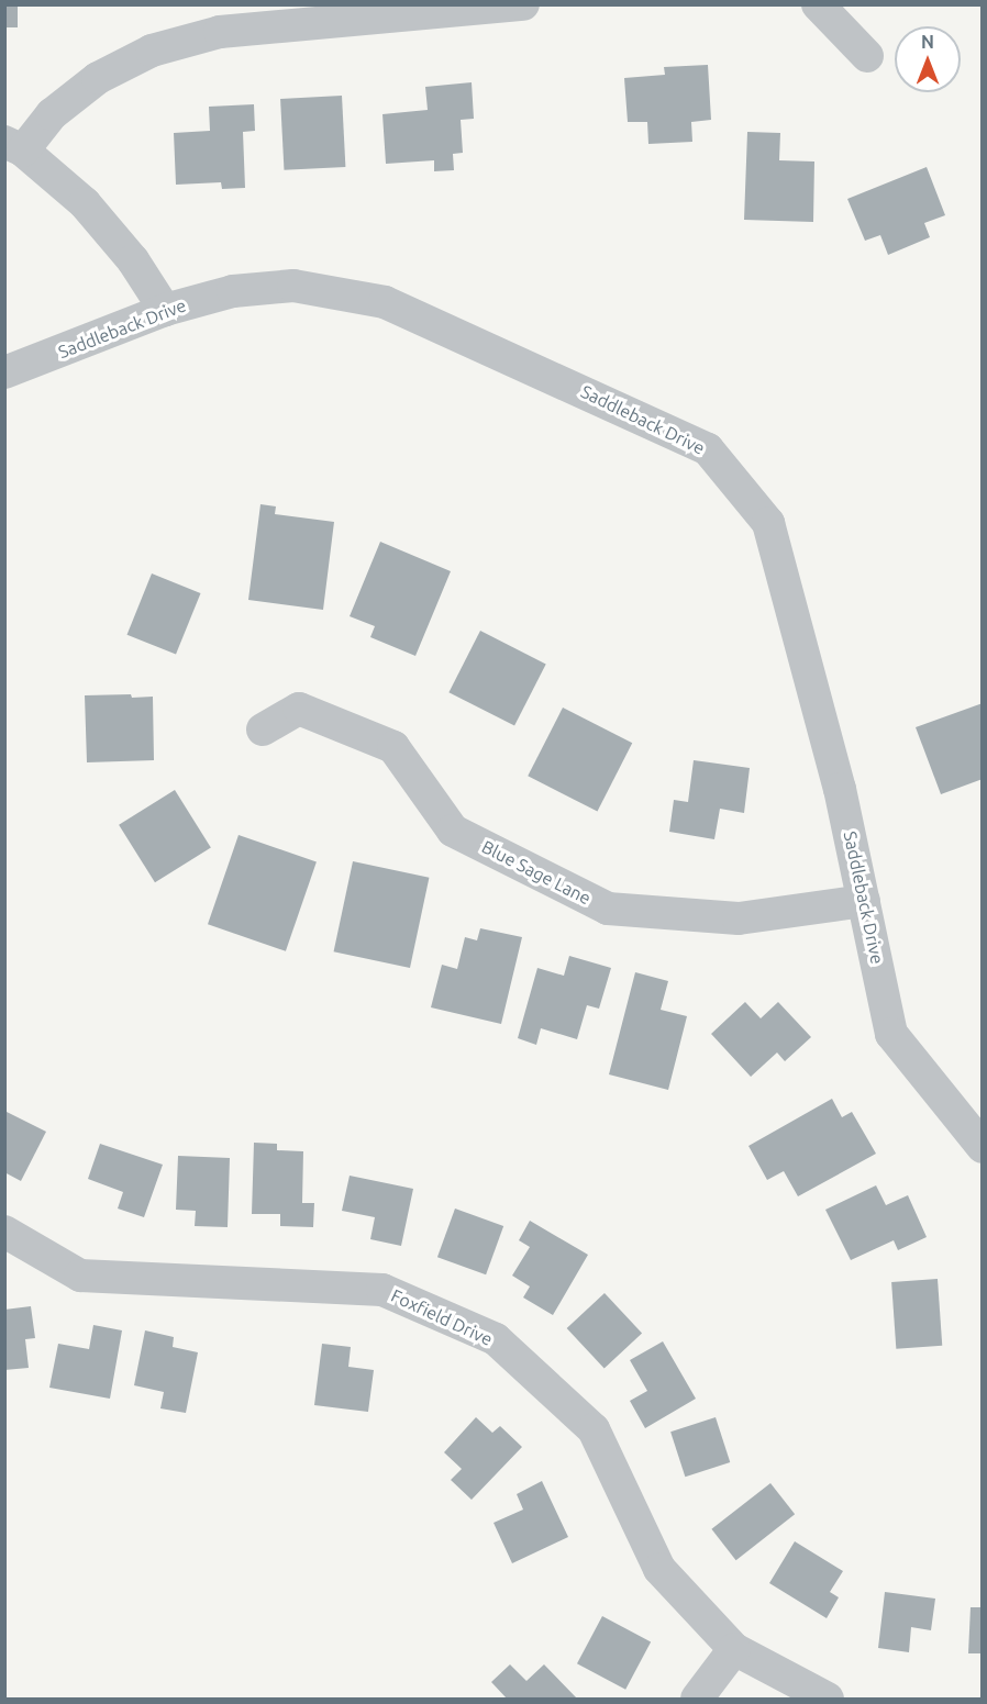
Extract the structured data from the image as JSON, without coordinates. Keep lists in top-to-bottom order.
{
  "streets": {
    "street": ["Saddleback Drive", "Blue Sage Lane", "Foxfield Drive"]
  },
  "crossings": [
    ["Saddleback Drive", "Blue Sage Lane"]
  ],
  "north": "top"
}
